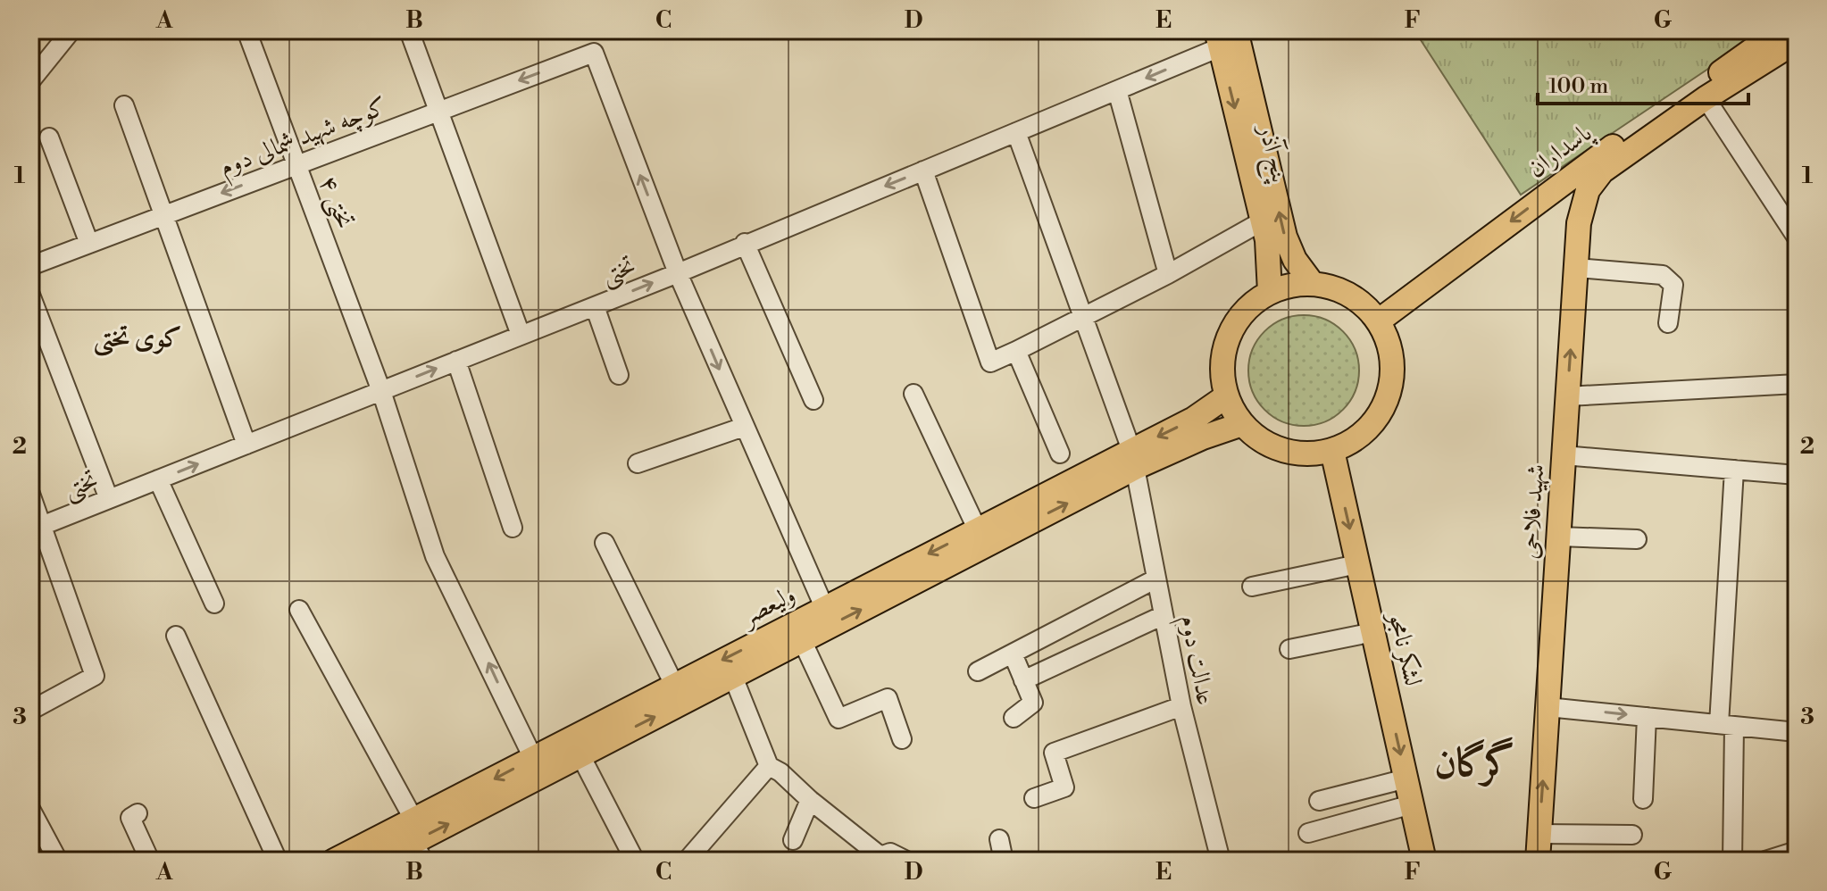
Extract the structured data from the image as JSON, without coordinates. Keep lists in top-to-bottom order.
{
  "streets": {
    "main road": [
      "پاسداران",
      "پنج آذر",
      "شهید فلاحی",
      "ولیعصر",
      "لشکر نامجو"
    ],
    "street": [
      "کوچه شهید شمالی دوم",
      "تختی ۴",
      "تختی",
      "عدالت دوم"
    ]
  },
  "crossings": [
    ["کوچه شهید شمالی دوم", "تختی ۴"],
    ["کوچه شهید شمالی دوم", "تختی"],
    ["پاسداران", "پنج آذر"],
    ["پاسداران", "شهید فلاحی"],
    ["پاسداران", "ولیعصر"],
    ["پاسداران", "لشکر نامجو"],
    ["پنج آذر", "تختی"],
    ["پنج آذر", "ولیعصر"],
    ["پنج آذر", "لشکر نامجو"],
    ["تختی ۴", "تختی"],
    ["تختی ۴", "ولیعصر"],
    ["تختی", "عدالت دوم"],
    ["ولیعصر", "لشکر نامجو"],
    ["ولیعصر", "عدالت دوم"]
  ],
  "one_way": ["شهید فلاحی", "لشکر نامجو"],
  "districts": ["کوی تختی", "گرگان"],
  "scale_bar": "100 m",
  "grid": {
    "columns": [
      "A",
      "B",
      "C",
      "D",
      "E",
      "F",
      "G"
    ],
    "rows": ["1", "2", "3"]
  }
}
